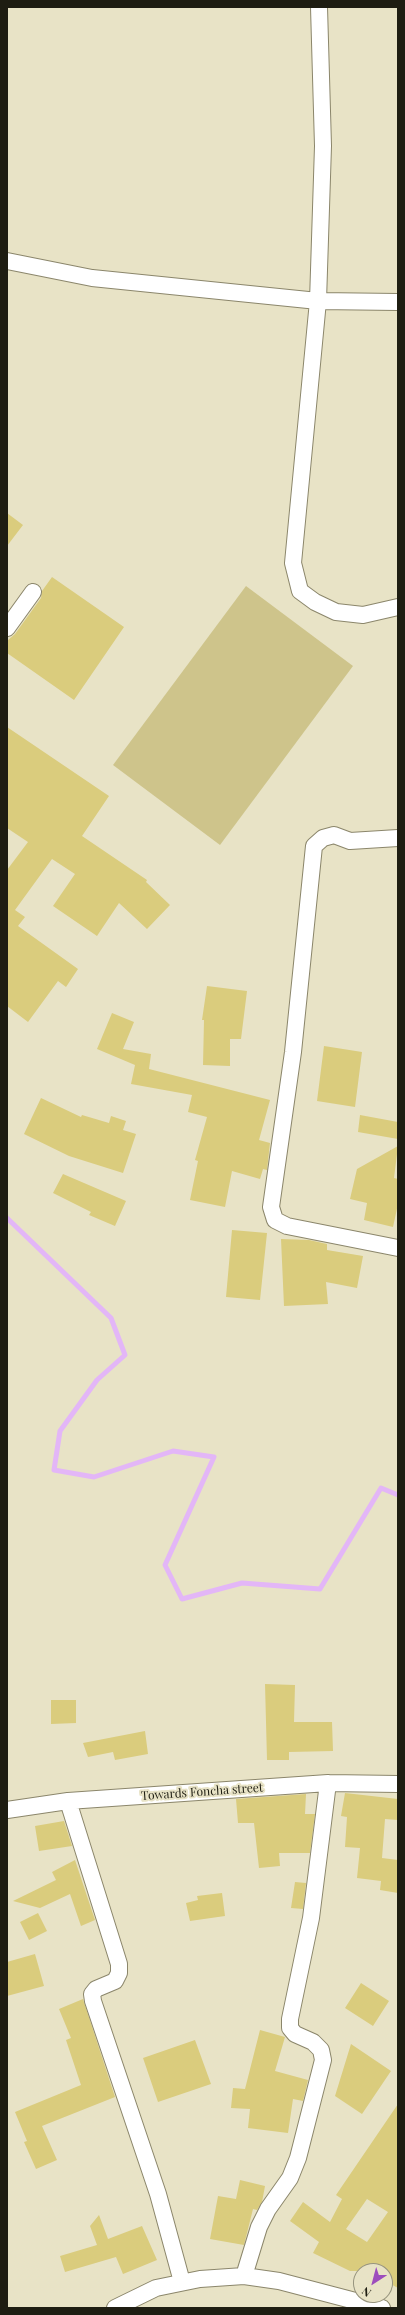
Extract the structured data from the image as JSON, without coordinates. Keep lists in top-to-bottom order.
{
  "streets": {
    "street": ["Towards Foncha street"]
  },
  "north": "bottom left"
}
